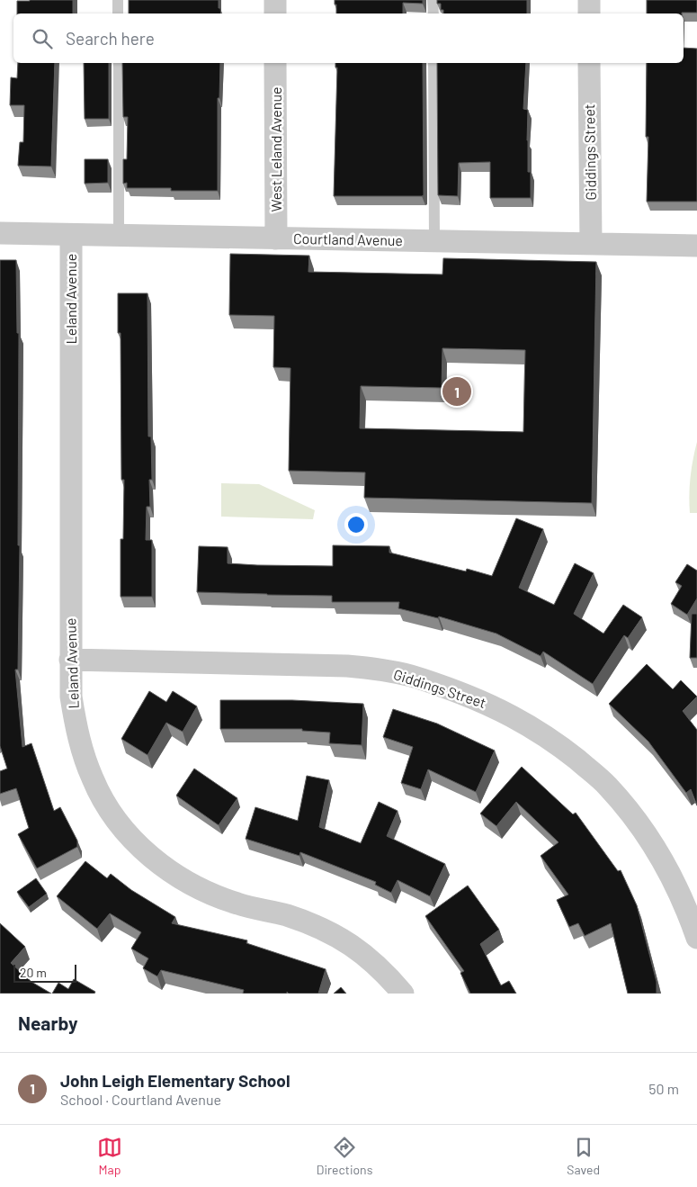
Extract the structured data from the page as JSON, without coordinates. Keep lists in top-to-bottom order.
{
  "streets": {
    "street": [
      "West Leland Avenue",
      "Giddings Street",
      "Courtland Avenue",
      "Leland Avenue"
    ]
  },
  "crossings": [
    ["West Leland Avenue", "Courtland Avenue"],
    ["Giddings Street", "Courtland Avenue"],
    ["Giddings Street", "Leland Avenue"],
    ["Courtland Avenue", "Leland Avenue"]
  ],
  "scale_bar": "20 m",
  "page": {
    "search": "Search here",
    "pins": "1",
    "scale": "20 m",
    "heading": "Nearby",
    "list": [
      {
        "mark": "1",
        "name": "John Leigh Elementary School",
        "note": "School · Courtland Avenue",
        "value": "50 m"
      }
    ],
    "nav": ["Map", "Directions", "Saved"]
  }
}
